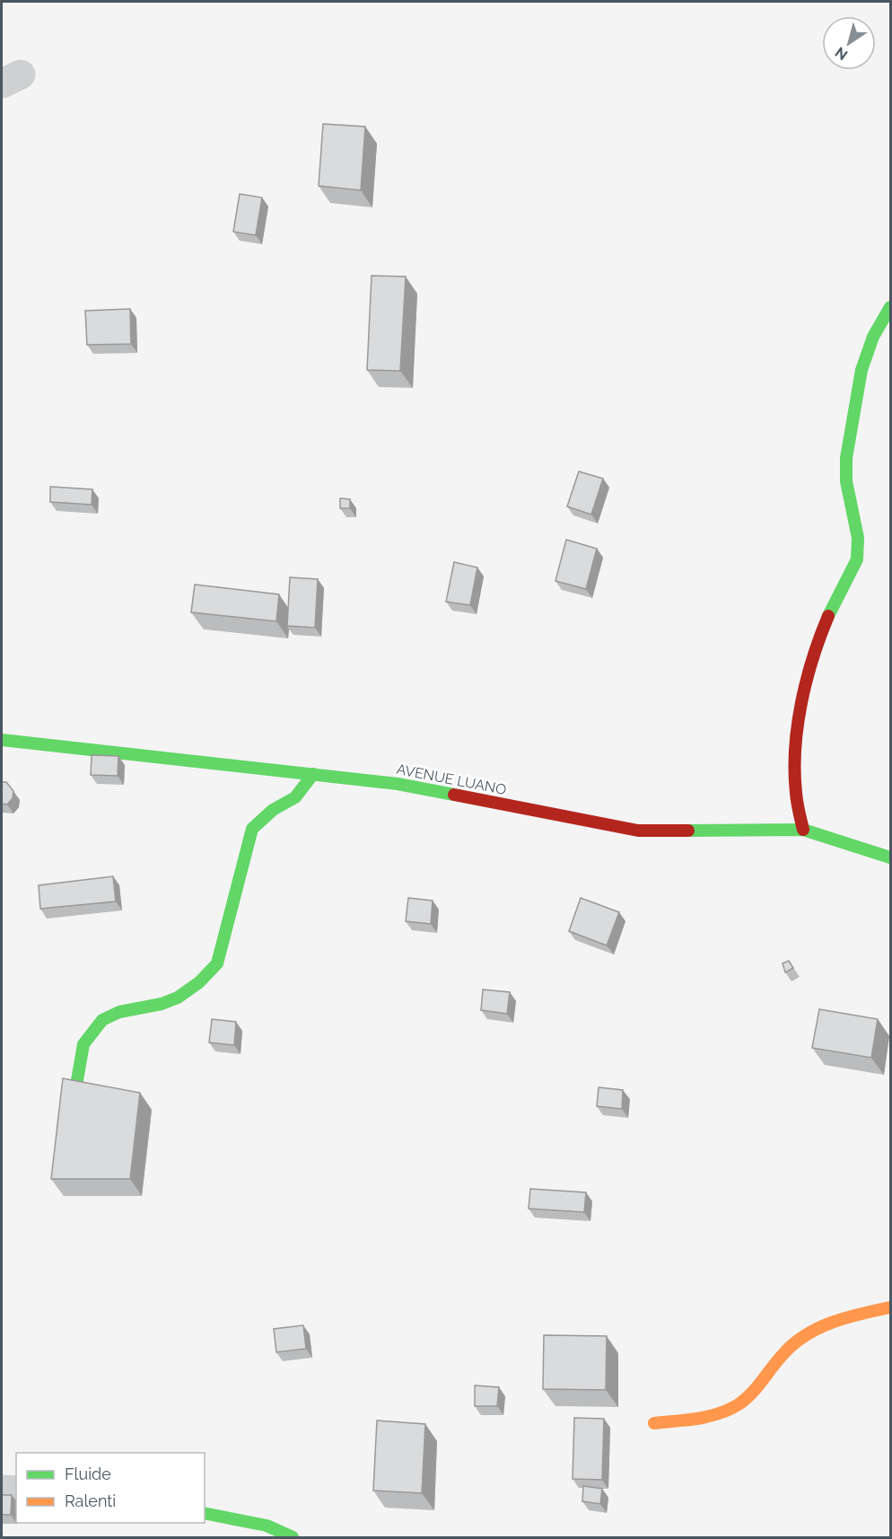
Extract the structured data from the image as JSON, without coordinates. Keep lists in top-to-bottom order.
{
  "streets": {
    "street": ["AVENUE LUANO"]
  },
  "legend": ["Fluide", "Ralenti"],
  "north": "bottom left"
}
